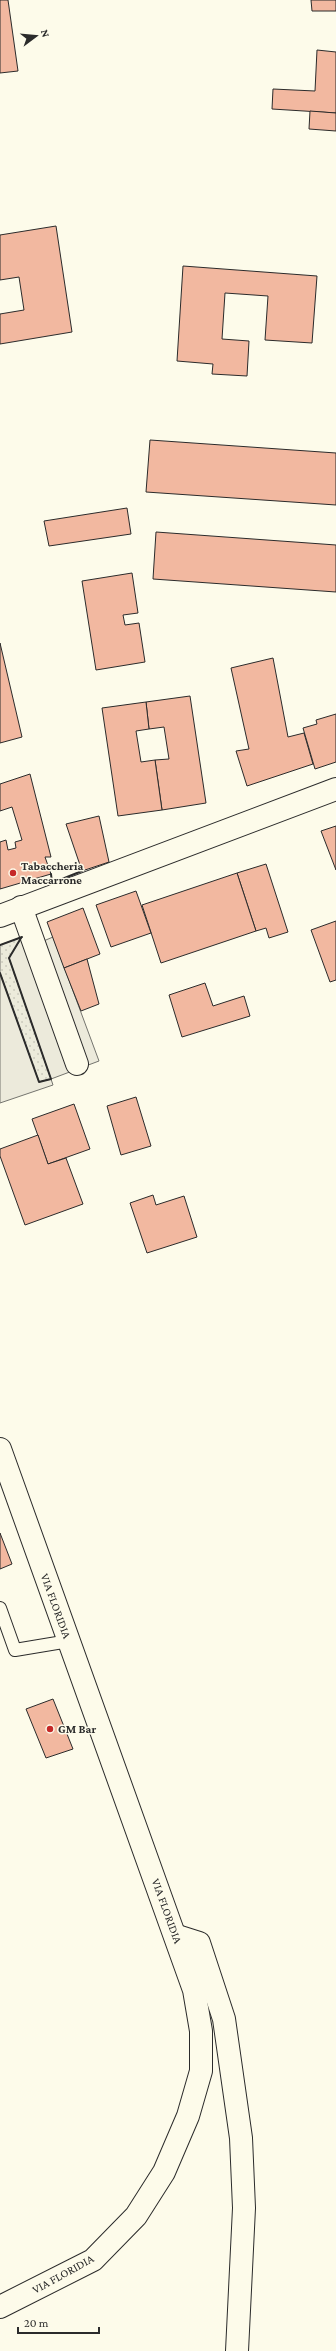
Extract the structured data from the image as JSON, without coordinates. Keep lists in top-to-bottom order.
{
  "streets": {
    "street": ["VIA FLORIDIA"]
  },
  "places": ["Tabaccheria Maccarrone", "GM Bar"],
  "scale_bar": "20 m",
  "north": "right"
}
